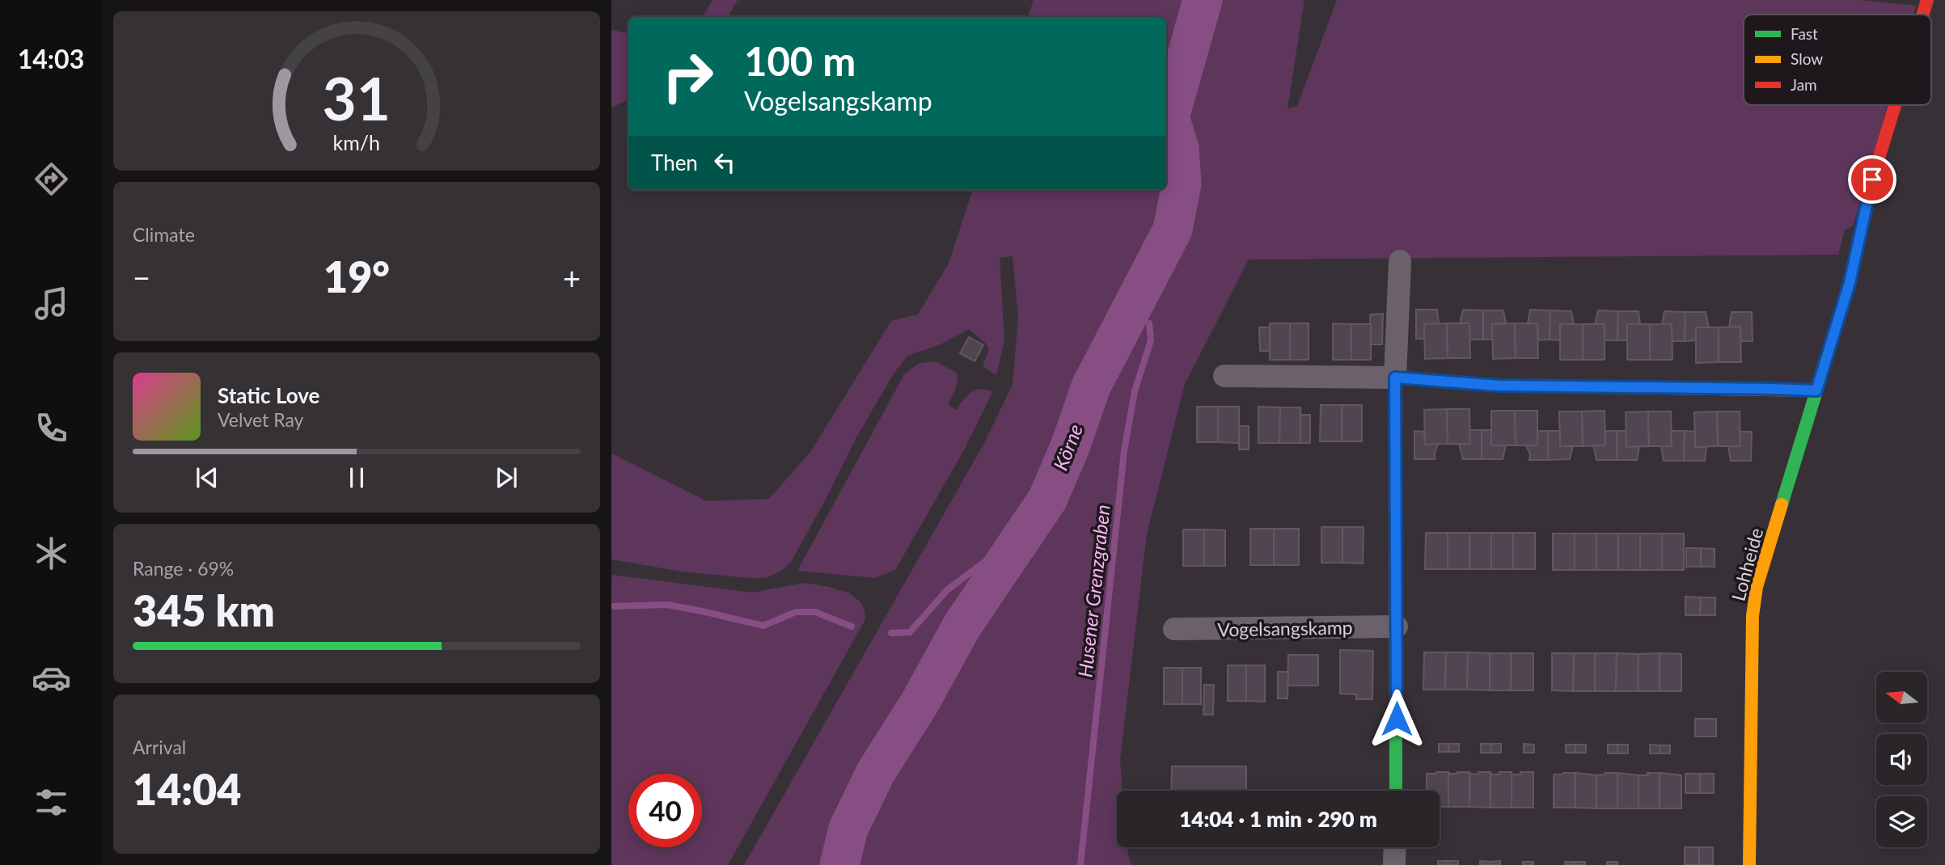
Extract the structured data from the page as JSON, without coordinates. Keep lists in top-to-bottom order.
{
  "streets": {
    "street": ["Lohheide", "Vogelsangskamp"]
  },
  "water": ["Körne", "Husener Grenzgraben"],
  "legend": ["Fast", "Slow", "Jam"],
  "north": "left",
  "page": {
    "tabs": "14:03",
    "turn": ["100 m", "Vogelsangskamp"],
    "then": "Then",
    "tile": [
      "Climate",
      ["Range · 69%", "345 km"],
      ["Arrival", "14:04"]
    ],
    "heat": ["−", "19°", "+"],
    "song": ["Static Love", "Velvet Ray"],
    "limit": "40",
    "trip": "14:04 · 1 min · 290 m",
    "gauge": ["31", "km/h"]
  }
}
